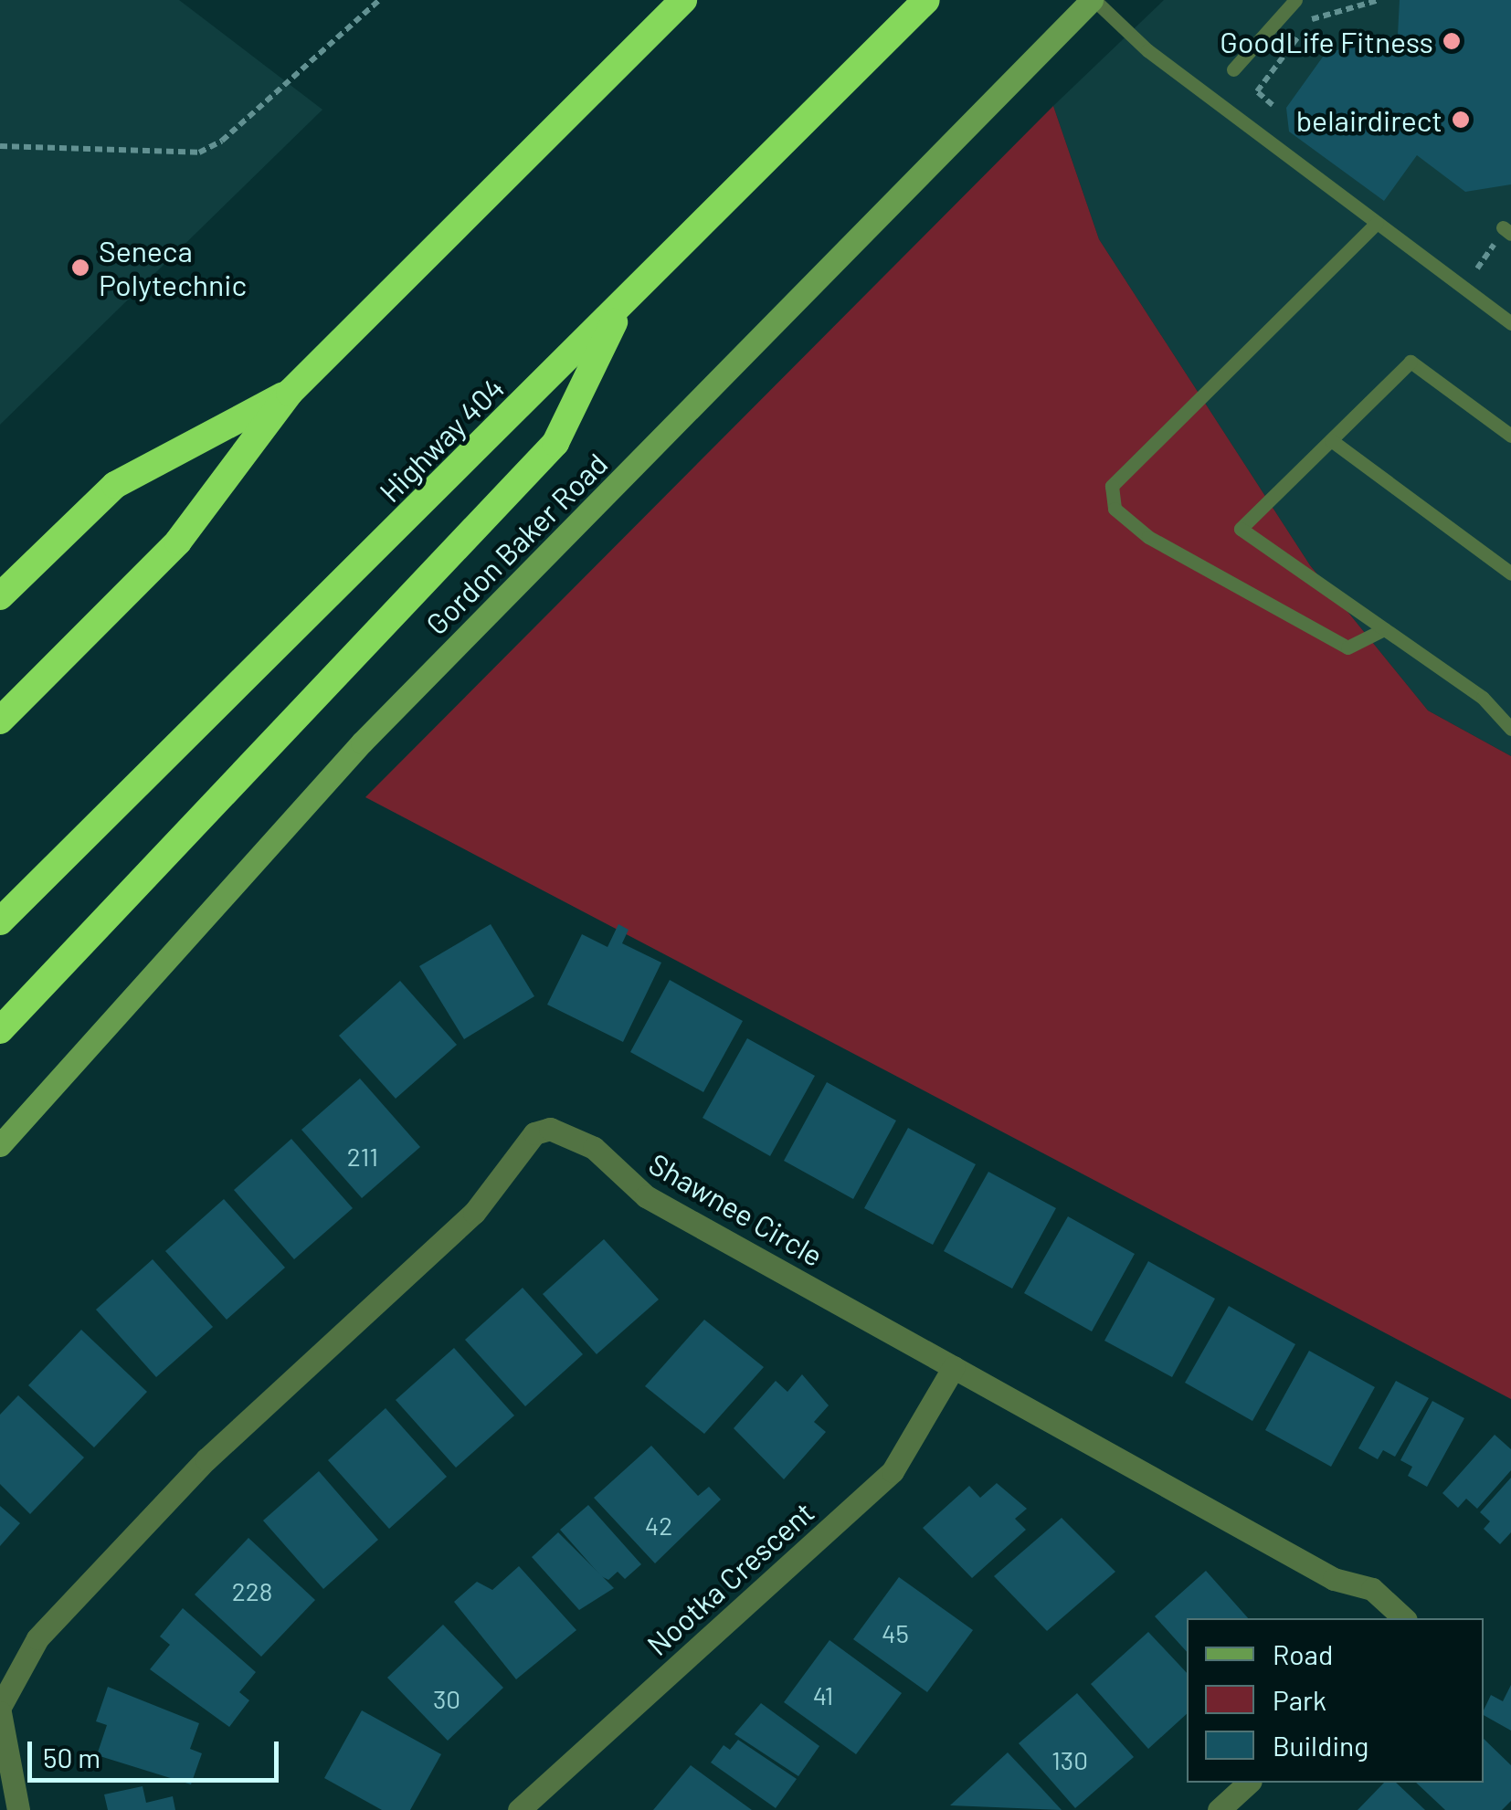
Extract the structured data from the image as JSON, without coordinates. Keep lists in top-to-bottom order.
{
  "streets": {
    "highway": ["Highway 404"],
    "street": ["Gordon Baker Road", "Shawnee Circle", "Nootka Crescent"]
  },
  "crossings": [
    ["Shawnee Circle", "Nootka Crescent"]
  ],
  "places": ["GoodLife Fitness", "belairdirect", "Seneca Polytechnic"],
  "house_numbers": [
    "211",
    "42",
    "228",
    "45",
    "41",
    "30",
    "130"
  ],
  "legend": ["Road", "Park", "Building"],
  "scale_bar": "50 m"
}
